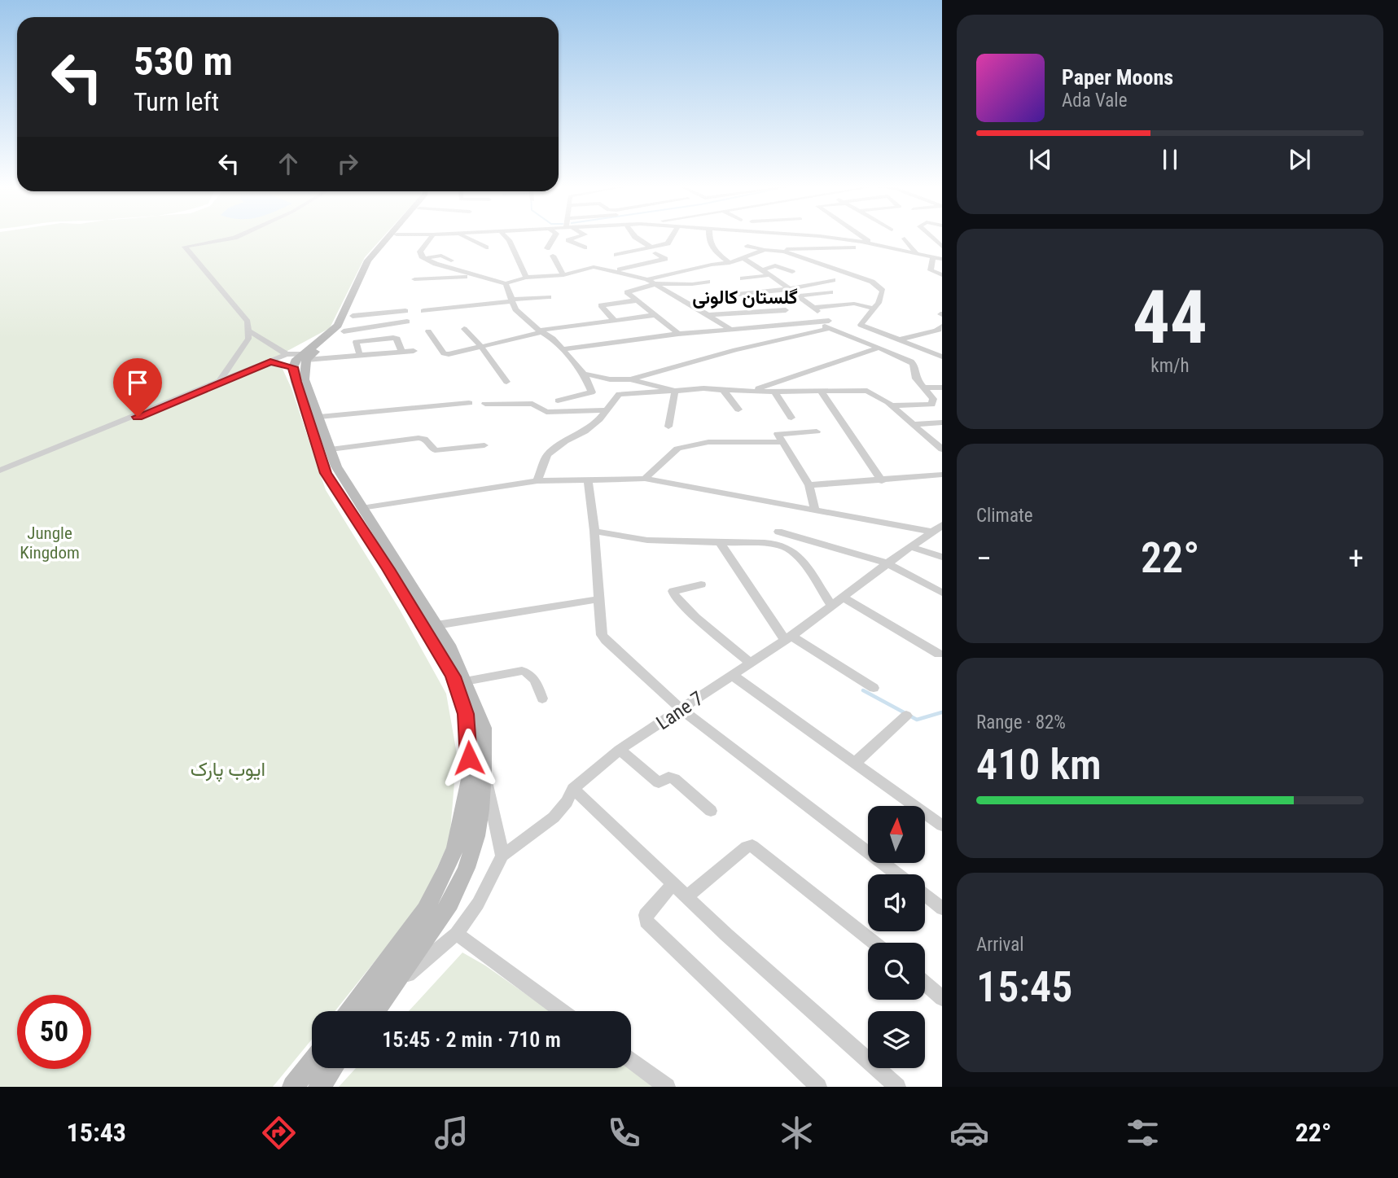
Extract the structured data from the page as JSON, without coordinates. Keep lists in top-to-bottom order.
{
  "streets": {
    "street": ["Lane 7"]
  },
  "districts": ["گلستان کالونی"],
  "parks": ["Jungle Kingdom", "ایوب پارک"],
  "north": "top",
  "page": {
    "turn": ["530 m", "Turn left"],
    "song": ["Paper Moons", "Ada Vale"],
    "tile": [
      ["44", "km/h"],
      "Climate",
      ["Range · 82%", "410 km"],
      ["Arrival", "15:45"]
    ],
    "heat": ["−", "22°", "+"],
    "limit": "50",
    "trip": "15:45 · 2 min · 710 m",
    "tabs": ["15:43", "22°"]
  }
}
